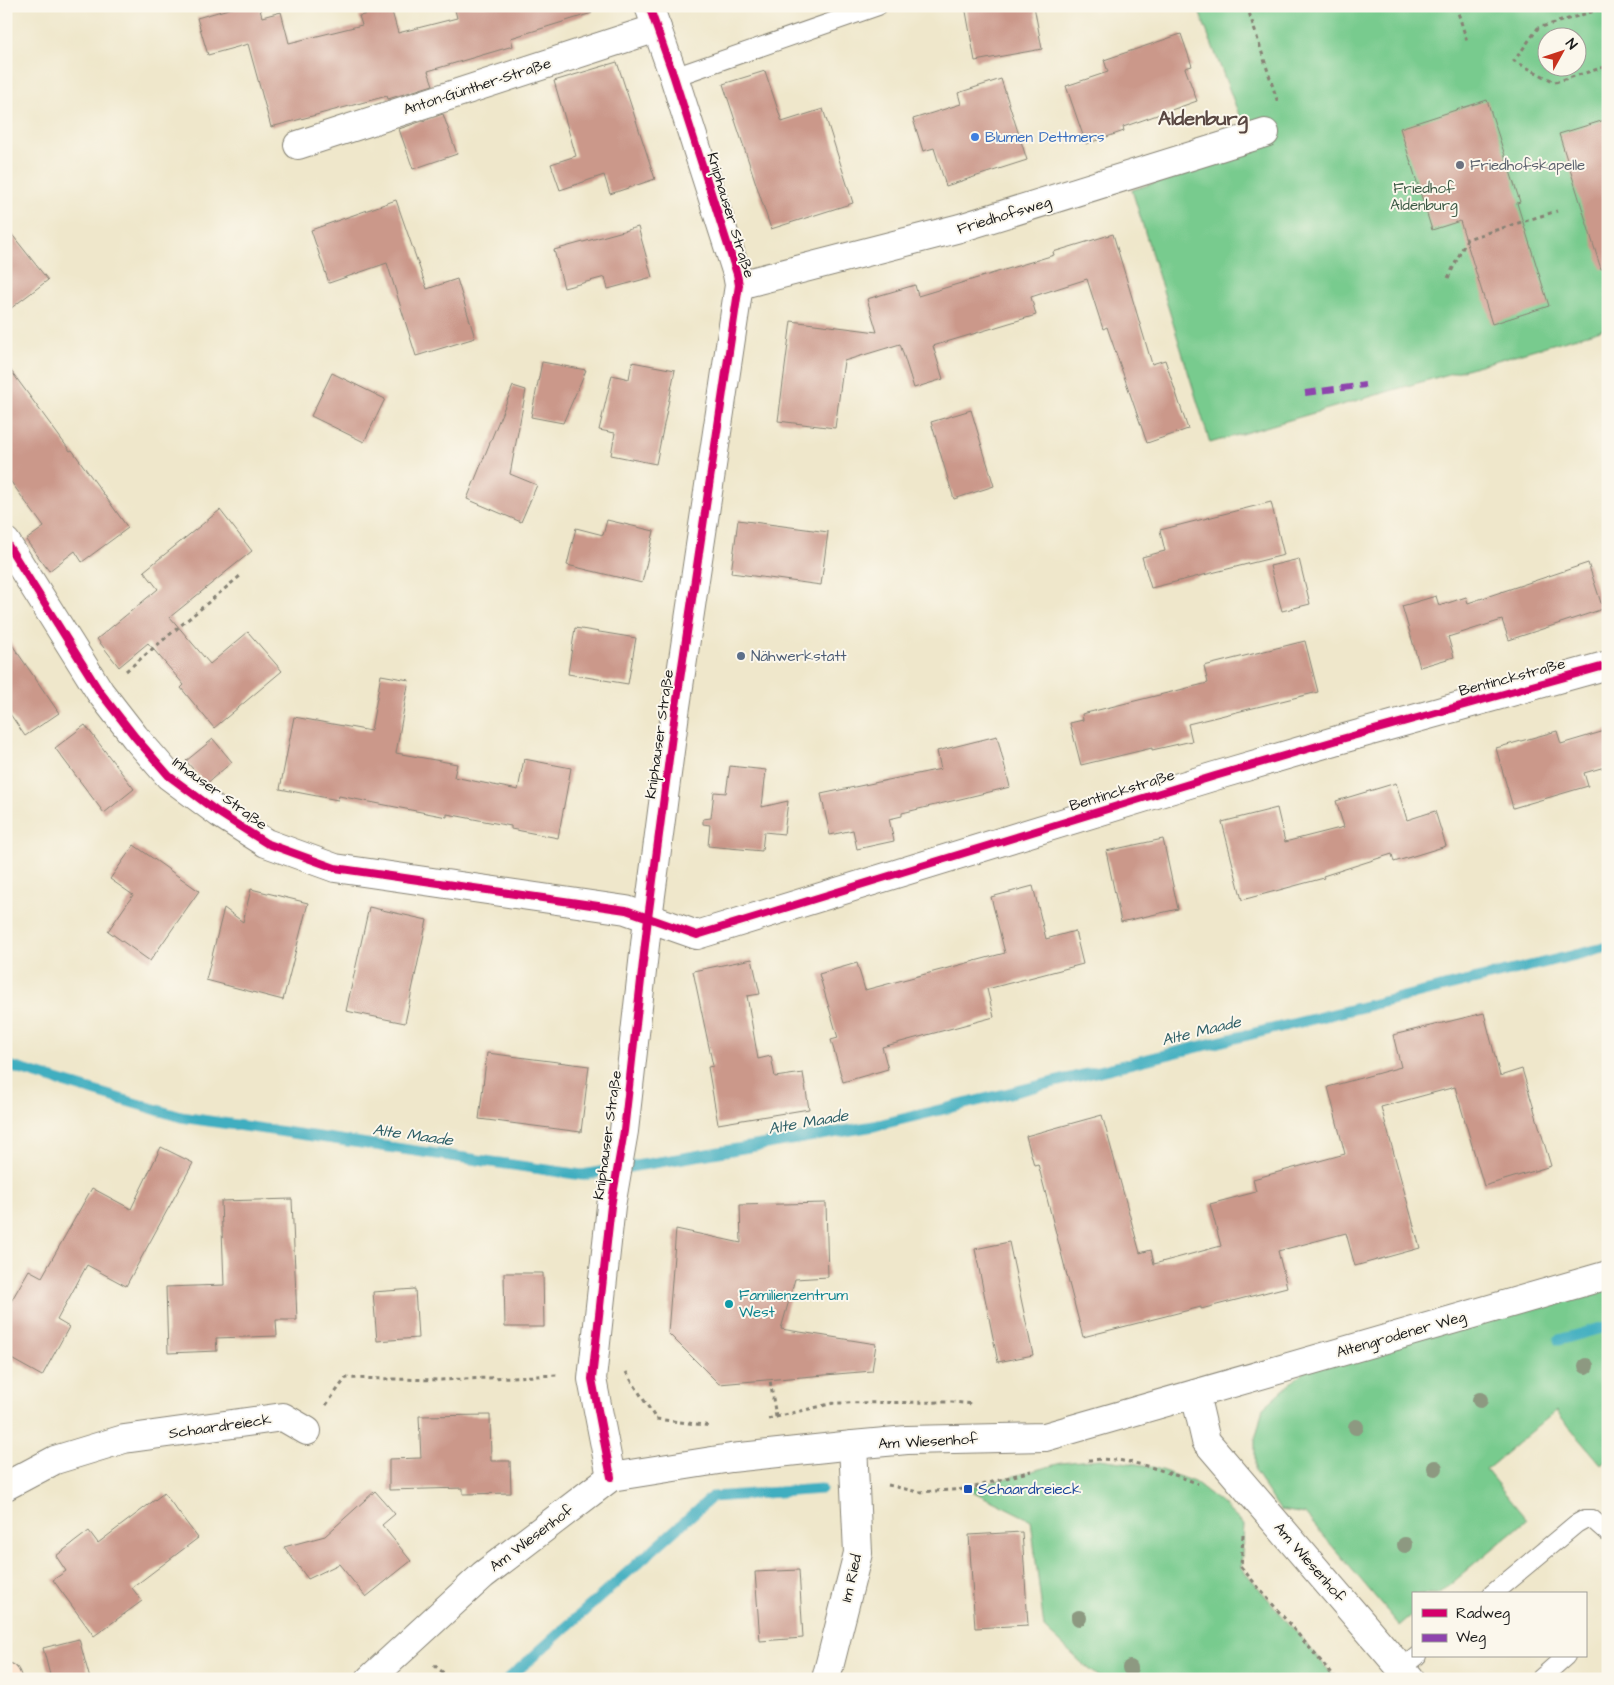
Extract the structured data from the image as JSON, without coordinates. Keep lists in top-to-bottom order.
{
  "streets": {
    "street": [
      "Anton-Günther-Straße",
      "Kniphauser Straße",
      "Friedhofsweg",
      "Bentinckstraße",
      "Inhauser Straße",
      "Altengrodener Weg",
      "Schaardreieck",
      "Am Wiesenhof",
      "Im Ried"
    ]
  },
  "crossings": [
    ["Anton-Günther-Straße", "Kniphauser Straße"],
    ["Kniphauser Straße", "Friedhofsweg"],
    ["Kniphauser Straße", "Bentinckstraße"],
    ["Kniphauser Straße", "Inhauser Straße"],
    ["Kniphauser Straße", "Am Wiesenhof"],
    ["Bentinckstraße", "Inhauser Straße"],
    ["Altengrodener Weg", "Am Wiesenhof"],
    ["Am Wiesenhof", "Im Ried"]
  ],
  "districts": ["Aldenburg"],
  "water": ["Alte Maade"],
  "parks": ["Friedhof Aldenburg"],
  "places": {
    "other": [
      "Blumen Dettmers",
      "Friedhofskapelle",
      "Nähwerkstatt",
      "Familienzentrum West"
    ],
    "transit": ["Schaardreieck"]
  },
  "legend": ["Radweg", "Weg"],
  "north": "top right"
}
